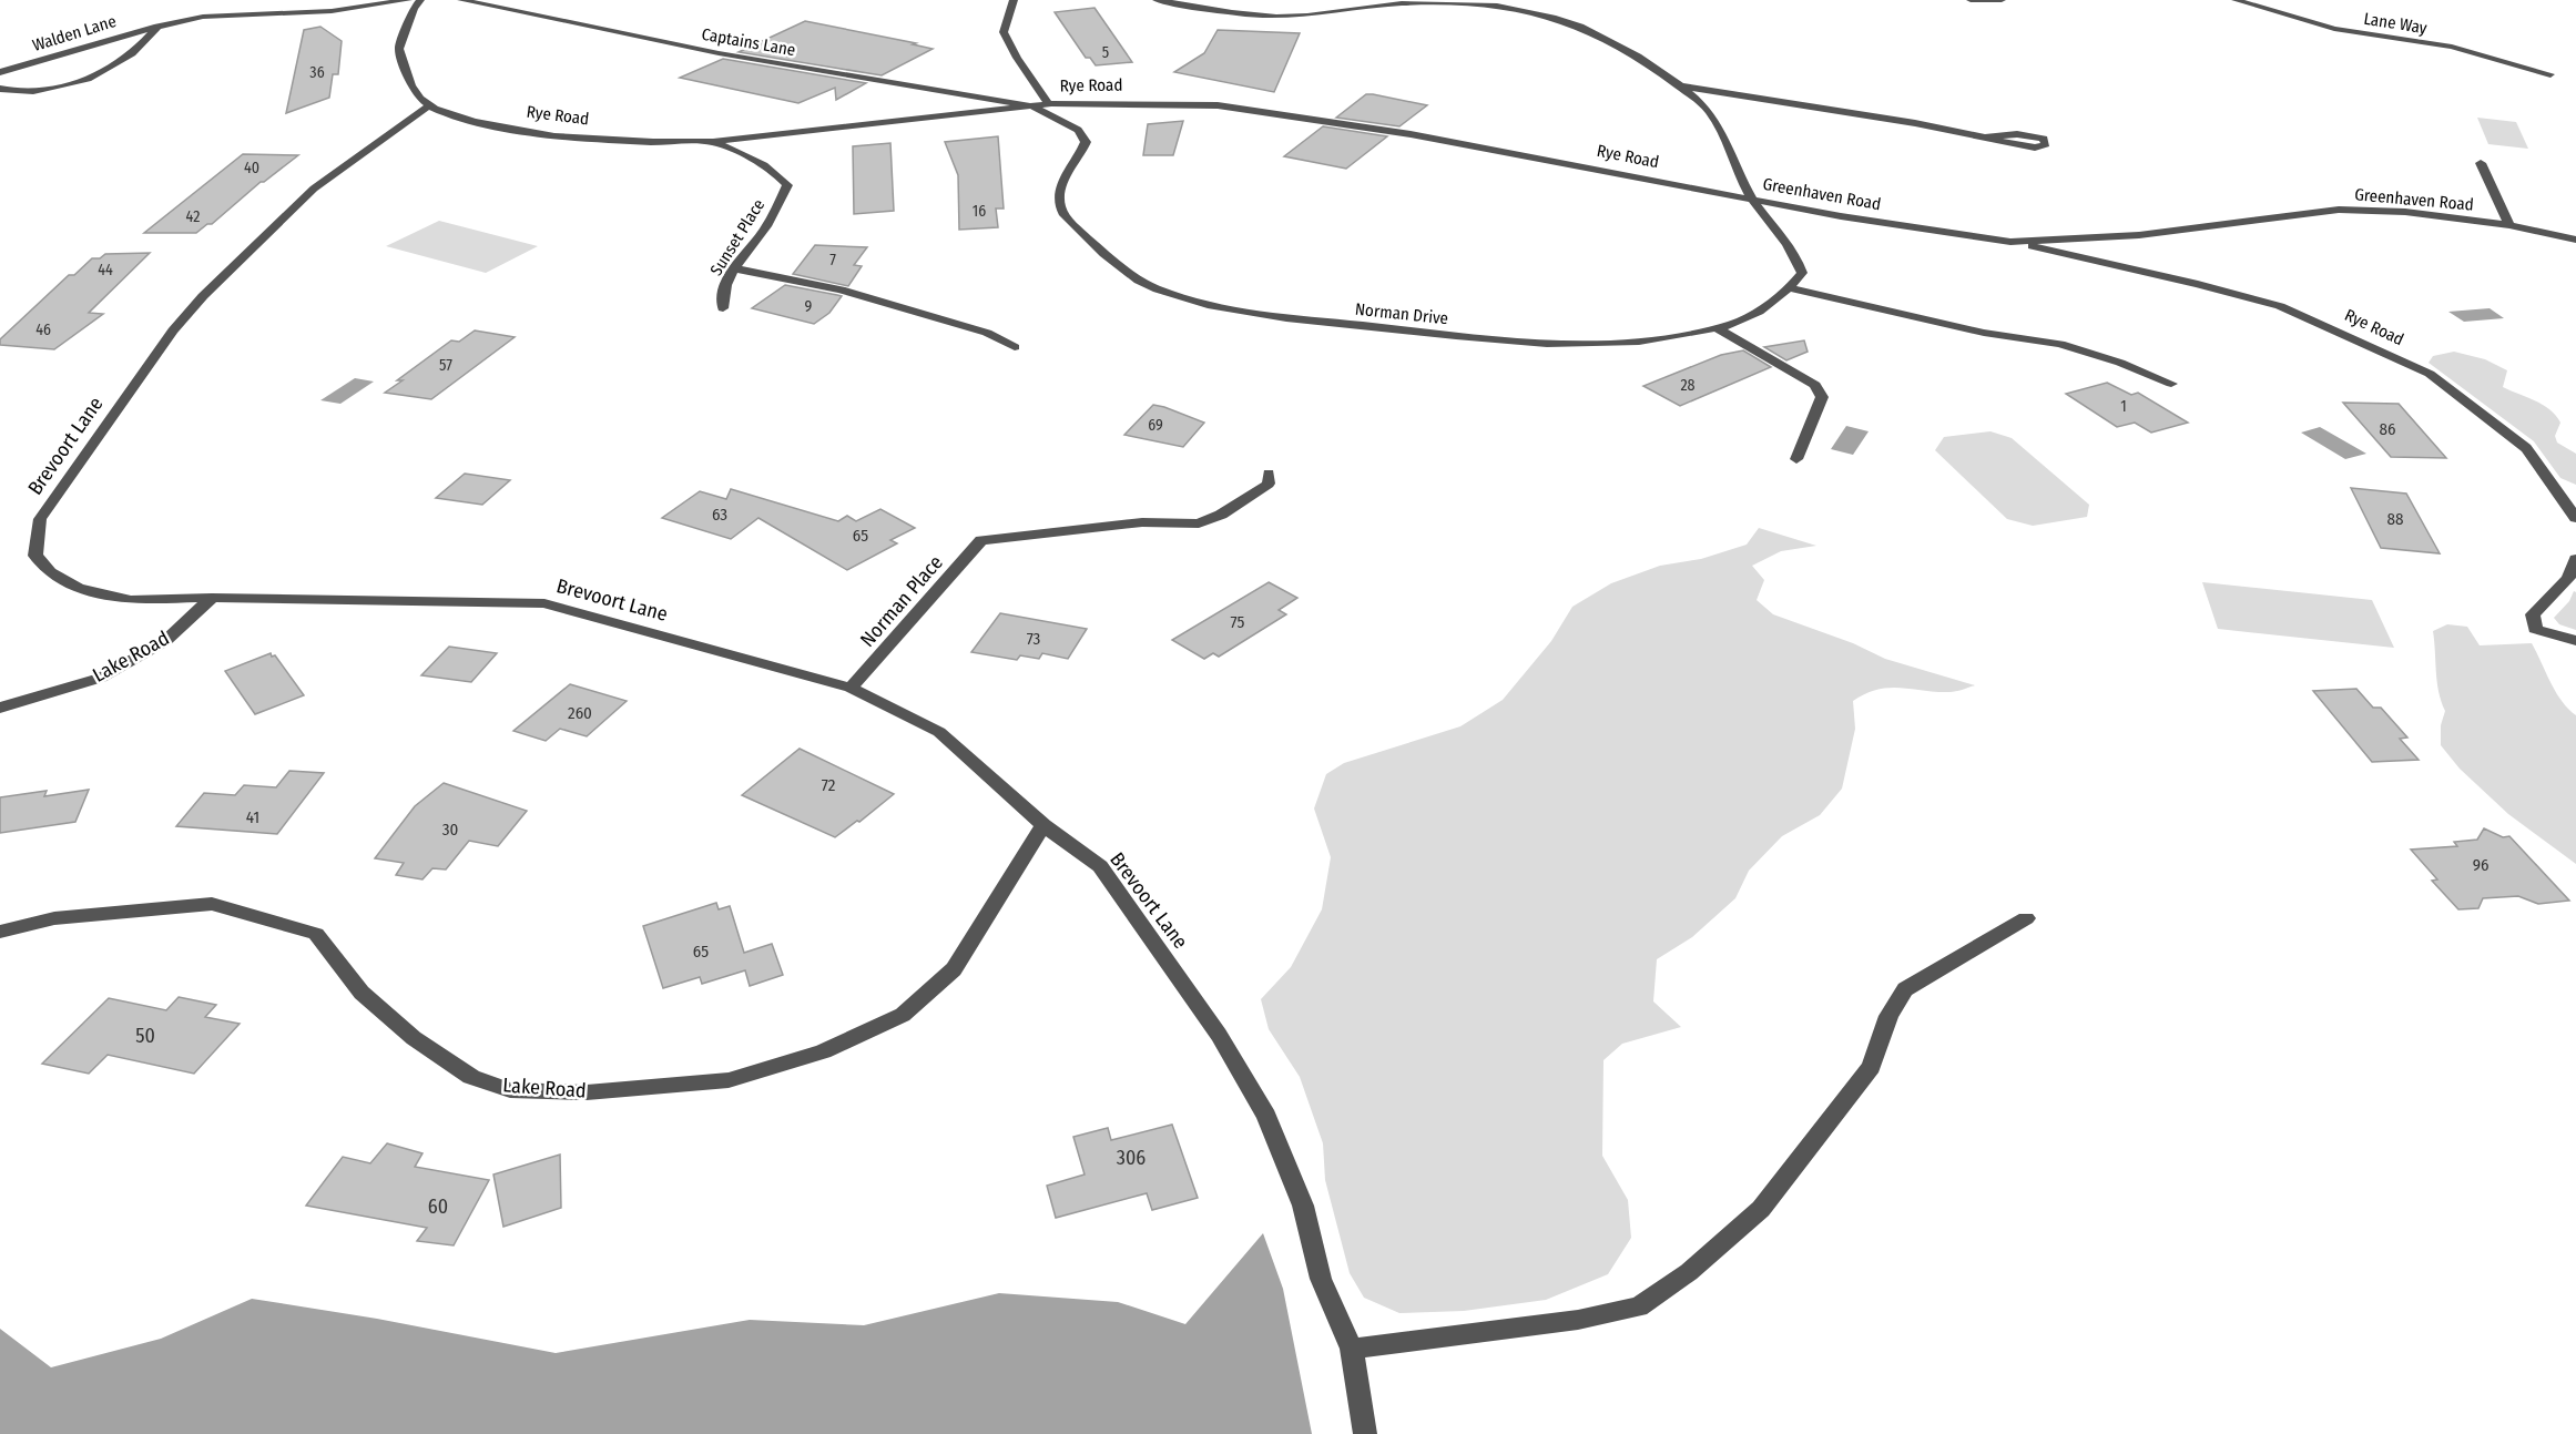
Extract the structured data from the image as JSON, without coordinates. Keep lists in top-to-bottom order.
{
  "streets": {
    "street": [
      "Lane Way",
      "Walden Lane",
      "Captains Lane",
      "Rye Road",
      "Greenhaven Road",
      "Sunset Place",
      "Norman Drive",
      "Brevoort Lane",
      "Norman Place",
      "Lake Road"
    ]
  },
  "crossings": [
    ["Captains Lane", "Rye Road"],
    ["Captains Lane", "Norman Drive"],
    ["Rye Road", "Greenhaven Road"],
    ["Rye Road", "Sunset Place"],
    ["Rye Road", "Norman Drive"],
    ["Rye Road", "Brevoort Lane"],
    ["Brevoort Lane", "Norman Place"],
    ["Brevoort Lane", "Lake Road"]
  ],
  "house_numbers": [
    "5",
    "36",
    "40",
    "16",
    "42",
    "7",
    "44",
    "9",
    "46",
    "57",
    "28",
    "1",
    "69",
    "86",
    "63",
    "88",
    "65",
    "75",
    "73",
    "260",
    "72",
    "41",
    "30",
    "96",
    "65",
    "50",
    "306",
    "60"
  ]
}
